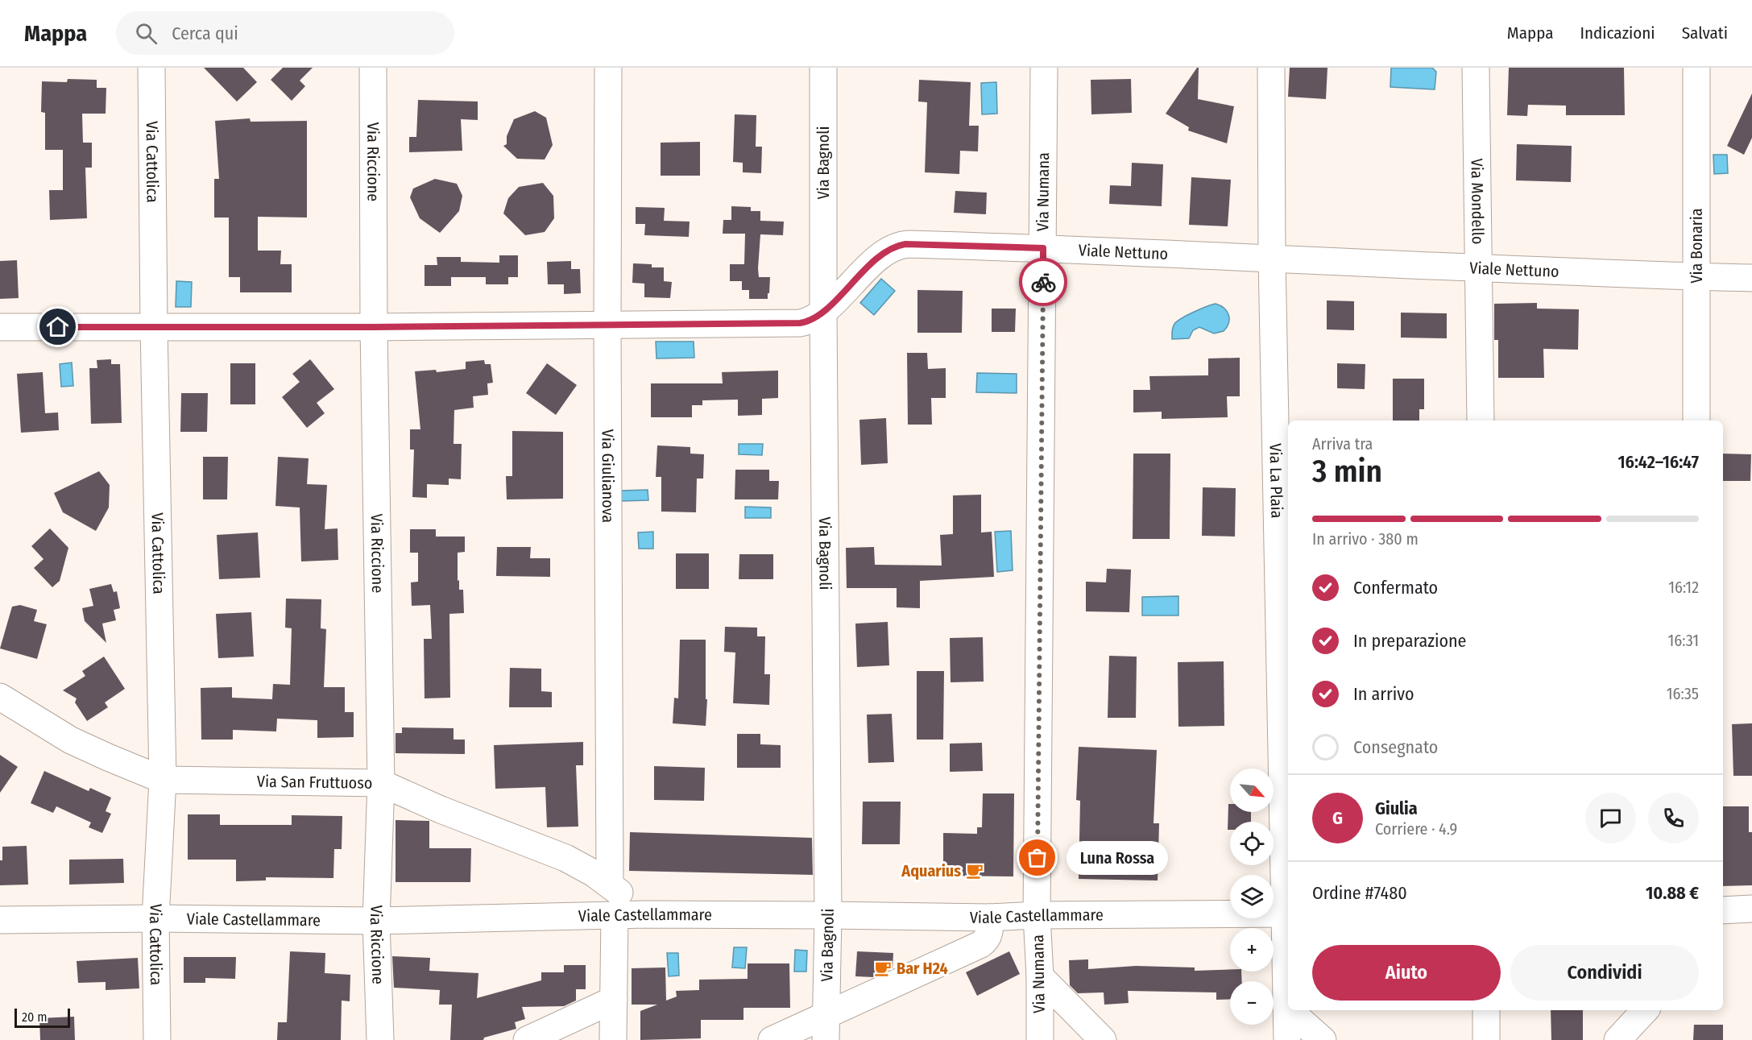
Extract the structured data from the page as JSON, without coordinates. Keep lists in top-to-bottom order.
{
  "streets": {
    "street": [
      "Via Cattolica",
      "Via Riccione",
      "Via Bagnoli",
      "Via Numana",
      "Via Mondello",
      "Via Bonaria",
      "Viale Nettuno",
      "Via Giulianova",
      "Via La Plaia",
      "Via San Fruttuoso",
      "Viale Castellammare"
    ]
  },
  "crossings": [
    ["Via Cattolica", "Viale Nettuno"],
    ["Via Cattolica", "Via San Fruttuoso"],
    ["Via Cattolica", "Viale Castellammare"],
    ["Via Riccione", "Viale Nettuno"],
    ["Via Riccione", "Via San Fruttuoso"],
    ["Via Riccione", "Viale Castellammare"],
    ["Via Bagnoli", "Viale Nettuno"],
    ["Via Bagnoli", "Viale Castellammare"],
    ["Via Numana", "Viale Nettuno"],
    ["Via Numana", "Viale Castellammare"],
    ["Via Mondello", "Viale Nettuno"],
    ["Via Bonaria", "Viale Nettuno"],
    ["Viale Nettuno", "Via Giulianova"],
    ["Viale Nettuno", "Via La Plaia"],
    ["Via Giulianova", "Via San Fruttuoso"],
    ["Via La Plaia", "Viale Castellammare"],
    ["Via San Fruttuoso", "Viale Castellammare"]
  ],
  "places": {
    "other": ["Luna Rossa"],
    "cafe": ["Aquarius", "Bar H24"]
  },
  "scale_bar": "20 m",
  "north": "bottom right",
  "page": {
    "header": "Mappa",
    "search": "Cerca qui",
    "nav": ["Mappa", "Indicazioni", "Salvati"],
    "heading": ["3 min", "Arriva tra", "16:42–16:47"],
    "panel": [
      "Giulia",
      "Corriere · 4.9",
      "Ordine #7480",
      "10.88 €"
    ],
    "bar": "In arrivo · 380 m",
    "list": [
      ["Confermato", "16:12"],
      ["In preparazione", "16:31"],
      ["In arrivo", "16:35"],
      "Consegnato"
    ],
    "map_buttons": ["+", "−"],
    "round": "G",
    "bubble": "Luna Rossa",
    "buttons": ["Aiuto", "Condividi"],
    "scale": "20 m"
  }
}
